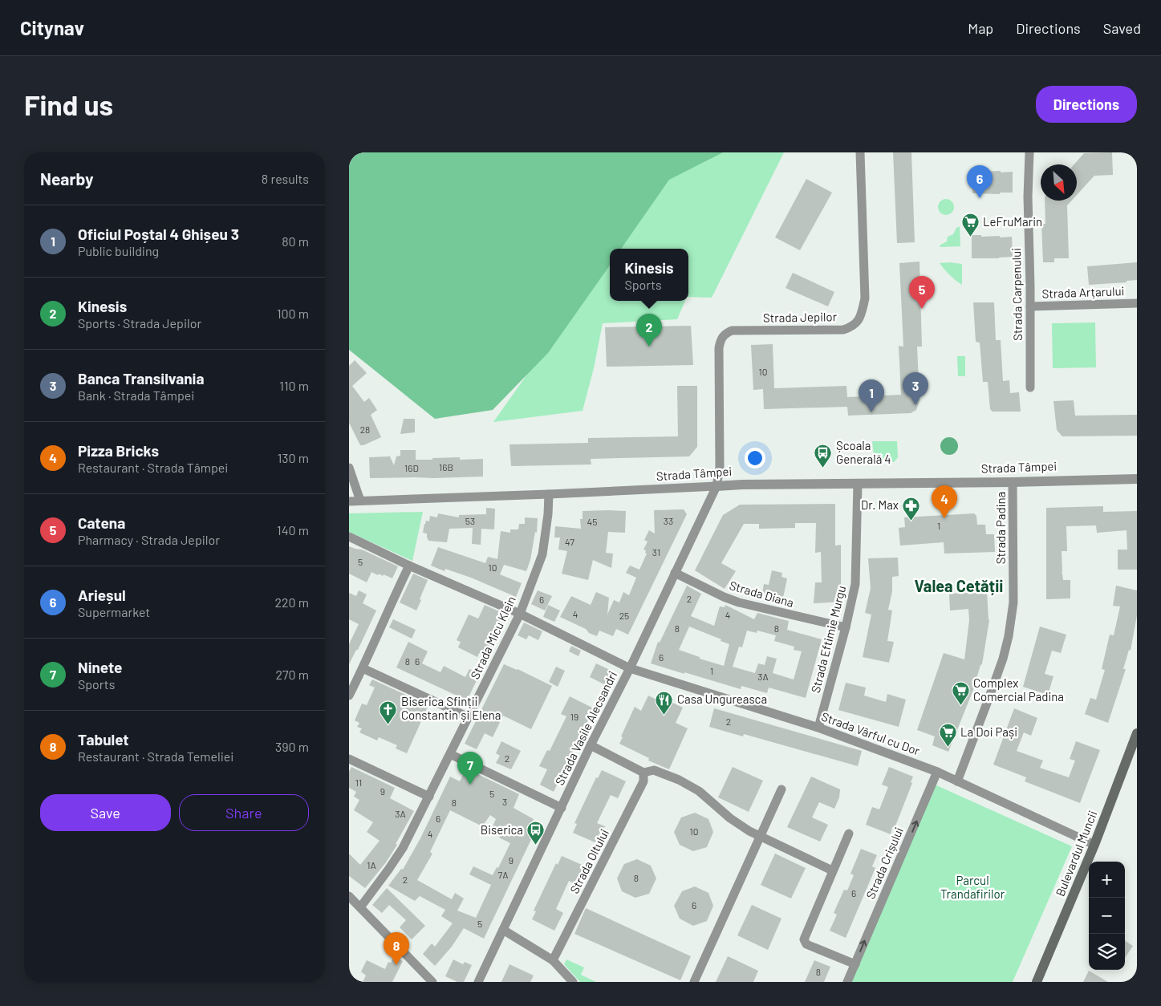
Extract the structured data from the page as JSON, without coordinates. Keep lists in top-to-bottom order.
{
  "streets": {
    "main road": ["Bulevardul Muncii"],
    "street": [
      "Strada Arțarului",
      "Strada Carpenului",
      "Strada Jepilor",
      "Strada Tâmpei",
      "Strada Padina",
      "Strada Diana",
      "Strada Micu Klein",
      "Strada Eftimie Murgu",
      "Strada Vasile Alecsandri",
      "Strada Vârful cu Dor",
      "Strada Oltului",
      "Strada Crișului"
    ]
  },
  "crossings": [
    ["Strada Arțarului", "Strada Carpenului"],
    ["Strada Jepilor", "Strada Tâmpei"],
    ["Strada Jepilor", "Strada Vasile Alecsandri"],
    ["Strada Tâmpei", "Strada Padina"],
    ["Strada Tâmpei", "Strada Micu Klein"],
    ["Strada Tâmpei", "Strada Eftimie Murgu"],
    ["Strada Tâmpei", "Strada Vasile Alecsandri"],
    ["Strada Padina", "Strada Vârful cu Dor"],
    ["Strada Diana", "Strada Eftimie Murgu"],
    ["Strada Diana", "Strada Vasile Alecsandri"],
    ["Strada Micu Klein", "Strada Vârful cu Dor"],
    ["Strada Eftimie Murgu", "Strada Vârful cu Dor"],
    ["Strada Vasile Alecsandri", "Strada Vârful cu Dor"],
    ["Strada Vârful cu Dor", "Bulevardul Muncii"],
    ["Strada Vârful cu Dor", "Strada Crișului"]
  ],
  "one_way": ["Strada Crișului"],
  "districts": ["Valea Cetății"],
  "parks": ["Parcul Trandafirilor"],
  "places": {
    "supermarket": ["LeFruMarin", "Complex Comercial Padina", "La Doi Pași"],
    "bus stop": ["Școala Generală 4", "Biserica"],
    "pharmacy": ["Dr. Max"],
    "restaurant": ["Casa Ungureasca"],
    "church": ["Biserica Sfinții Constantin și Elena"]
  },
  "house_numbers": [
    "10",
    "28",
    "16B",
    "16D",
    "53",
    "33",
    "45",
    "1",
    "47",
    "31",
    "5",
    "10",
    "2",
    "6",
    "4",
    "4",
    "25",
    "8",
    "8",
    "6",
    "8",
    "6",
    "1",
    "3A",
    "19",
    "2",
    "2",
    "11",
    "9",
    "5",
    "3",
    "8",
    "3A",
    "6",
    "10",
    "4",
    "9",
    "1A",
    "7A",
    "8",
    "2",
    "6",
    "6",
    "5",
    "8"
  ],
  "north": "bottom right",
  "page": {
    "header": "Citynav",
    "nav": ["Map", "Directions", "Saved"],
    "buttons": [
      "Directions",
      ["Save", "Share"]
    ],
    "title": "Find us",
    "heading": ["Nearby", "8 results"],
    "pins": [
      "6",
      "5",
      "2",
      "3",
      "1",
      "4",
      "7",
      "8"
    ],
    "list": [
      {
        "mark": "1",
        "name": "Oficiul Poștal 4 Ghișeu 3",
        "note": "Public building",
        "value": "80 m"
      },
      {
        "mark": "2",
        "name": "Kinesis",
        "note": "Sports · Strada Jepilor",
        "value": "100 m"
      },
      {
        "mark": "3",
        "name": "Banca Transilvania",
        "note": "Bank · Strada Tâmpei",
        "value": "110 m"
      },
      {
        "mark": "4",
        "name": "Pizza Bricks",
        "note": "Restaurant · Strada Tâmpei",
        "value": "130 m"
      },
      {
        "mark": "5",
        "name": "Catena",
        "note": "Pharmacy · Strada Jepilor",
        "value": "140 m"
      },
      {
        "mark": "6",
        "name": "Arieșul",
        "note": "Supermarket",
        "value": "220 m"
      },
      {
        "mark": "7",
        "name": "Ninete",
        "note": "Sports",
        "value": "270 m"
      },
      {
        "mark": "8",
        "name": "Tabulet",
        "note": "Restaurant · Strada Temeliei",
        "value": "390 m"
      }
    ],
    "popup": ["Kinesis", "Sports"],
    "map_buttons": ["+", "−"]
  }
}
